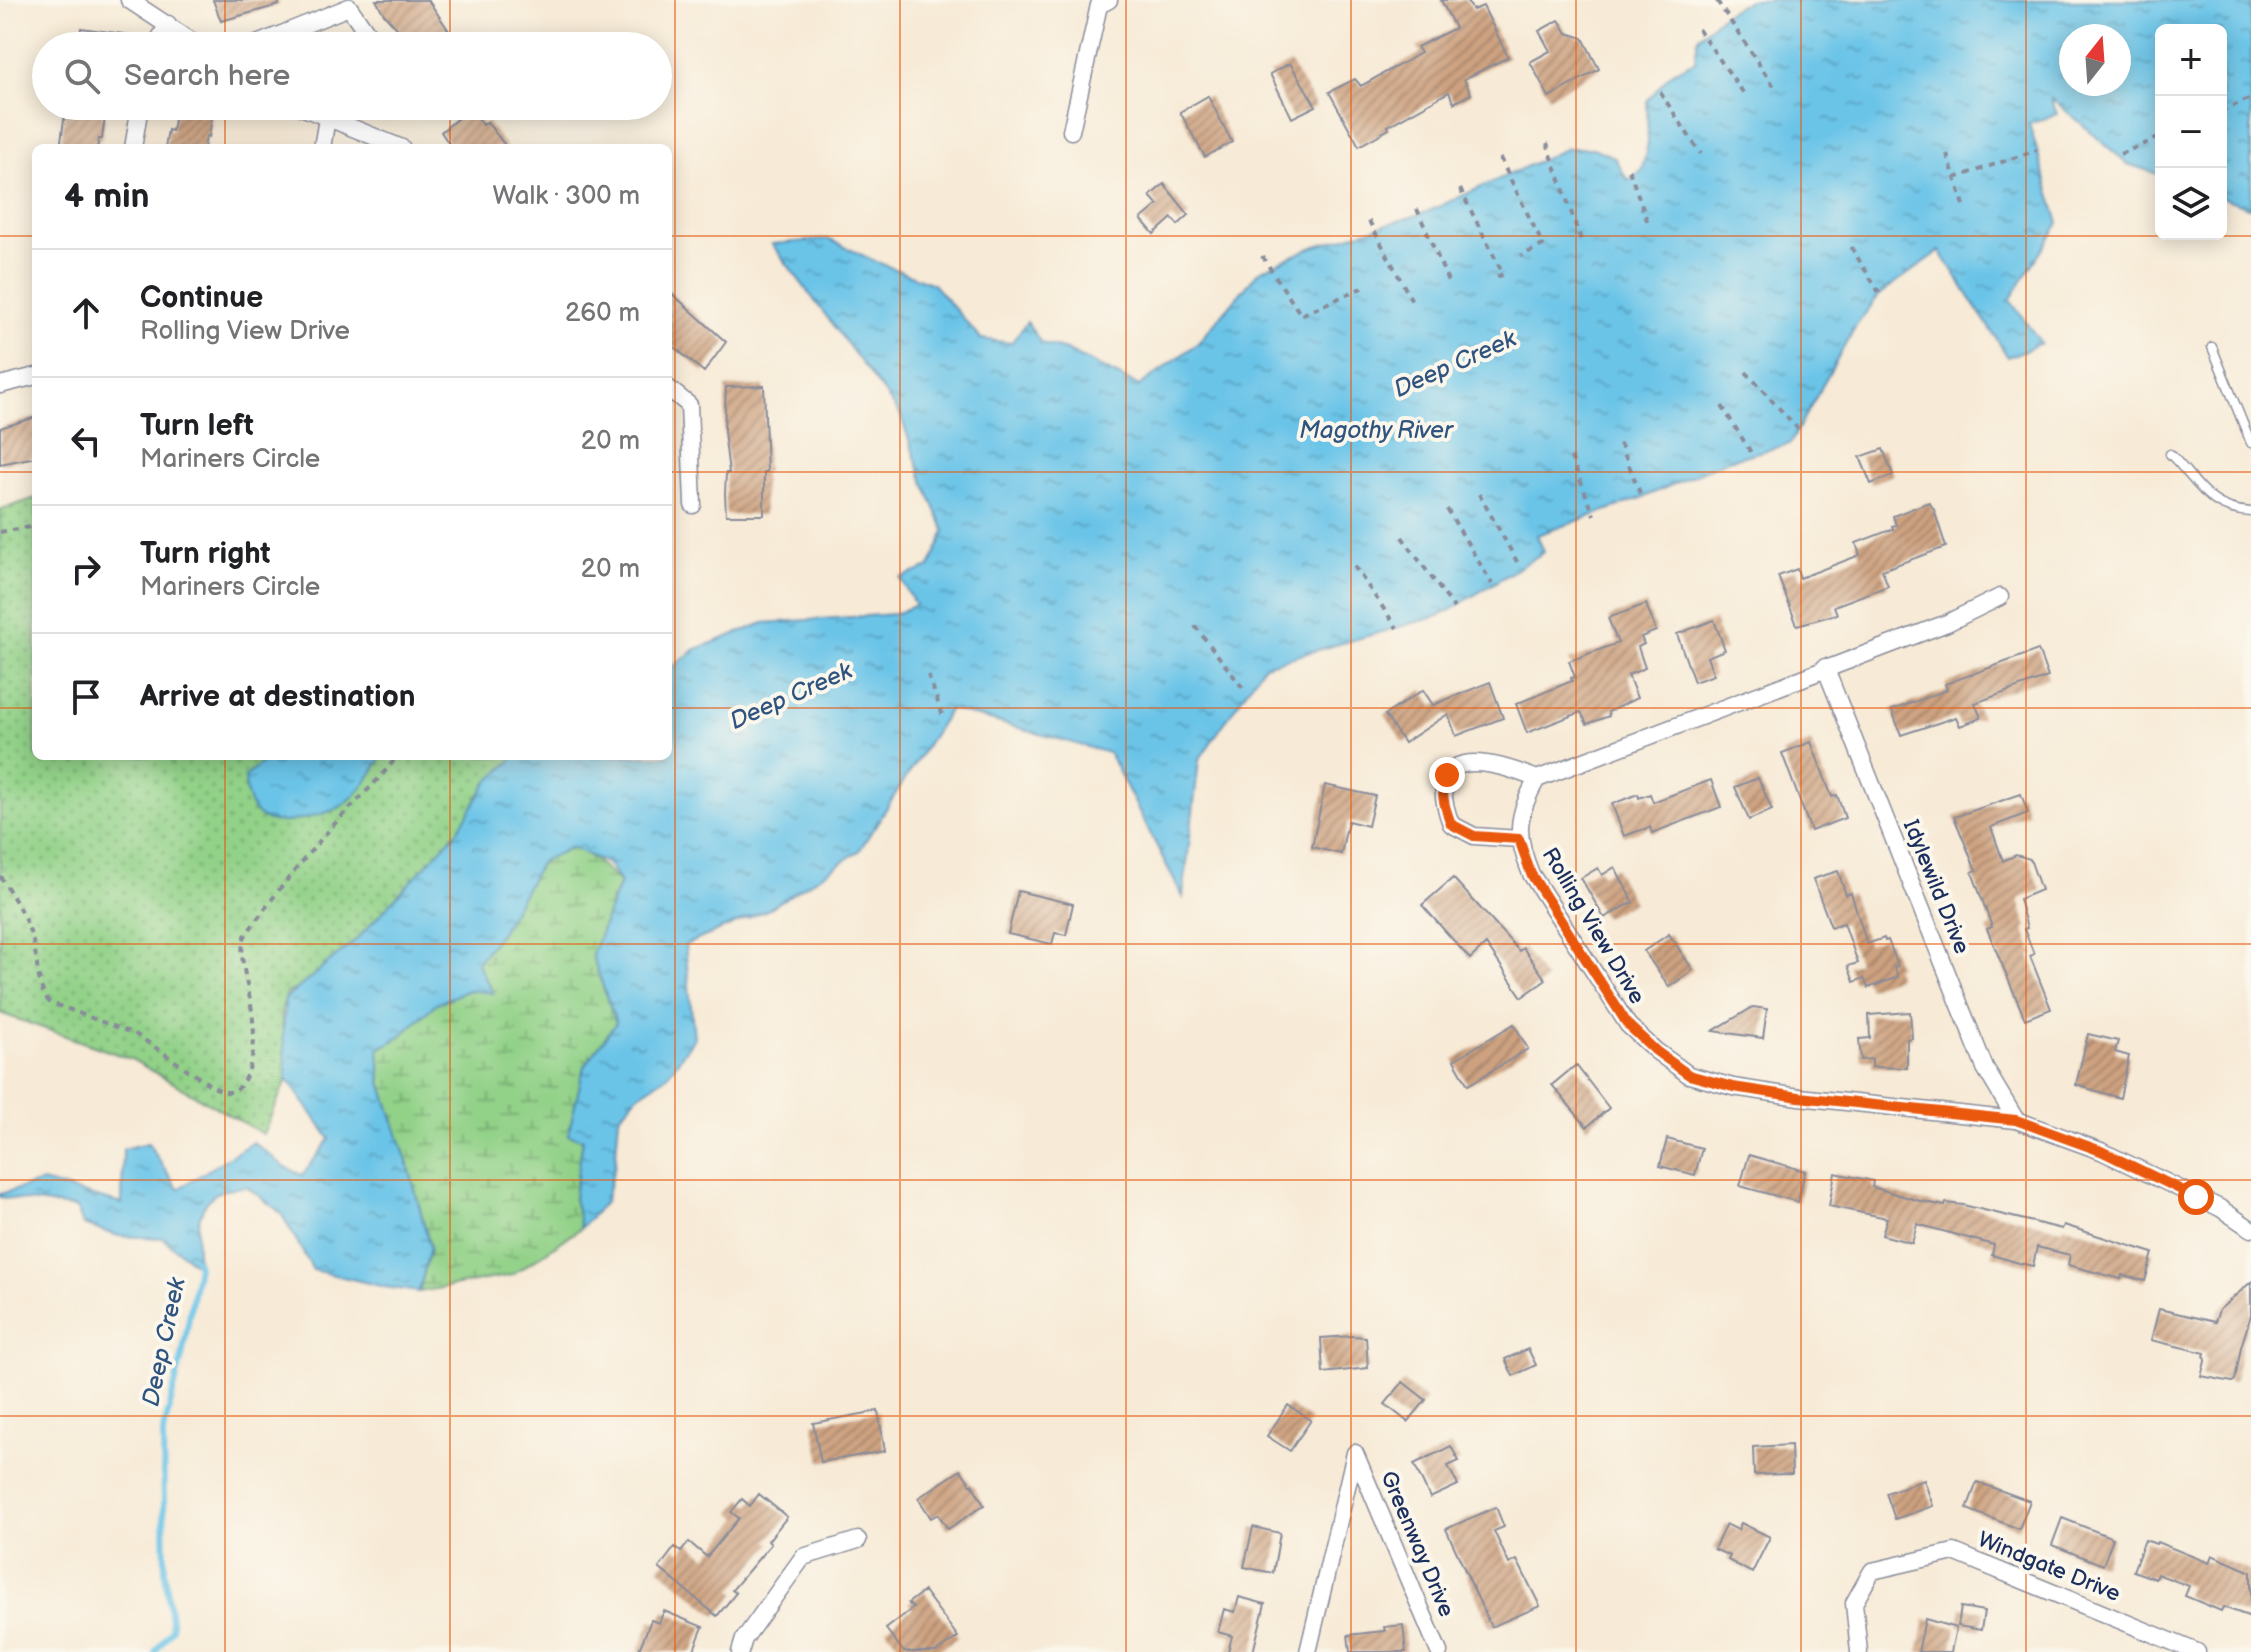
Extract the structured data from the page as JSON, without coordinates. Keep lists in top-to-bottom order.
{
  "streets": {
    "street": [
      "Idylewild Drive",
      "Rolling View Drive",
      "Greenway Drive",
      "Windgate Drive"
    ]
  },
  "crossings": [
    ["Idylewild Drive", "Rolling View Drive"]
  ],
  "water": ["Deep Creek", "Magothy River"],
  "north": "top",
  "page": {
    "map_buttons": ["+", "−"],
    "search": "Search here",
    "heading": ["4 min", "Walk · 300 m"],
    "list": [
      ["Continue", "Rolling View Drive", "260 m"],
      ["Turn left", "Mariners Circle", "20 m"],
      ["Turn right", "Mariners Circle", "20 m"],
      "Arrive at destination"
    ]
  }
}
